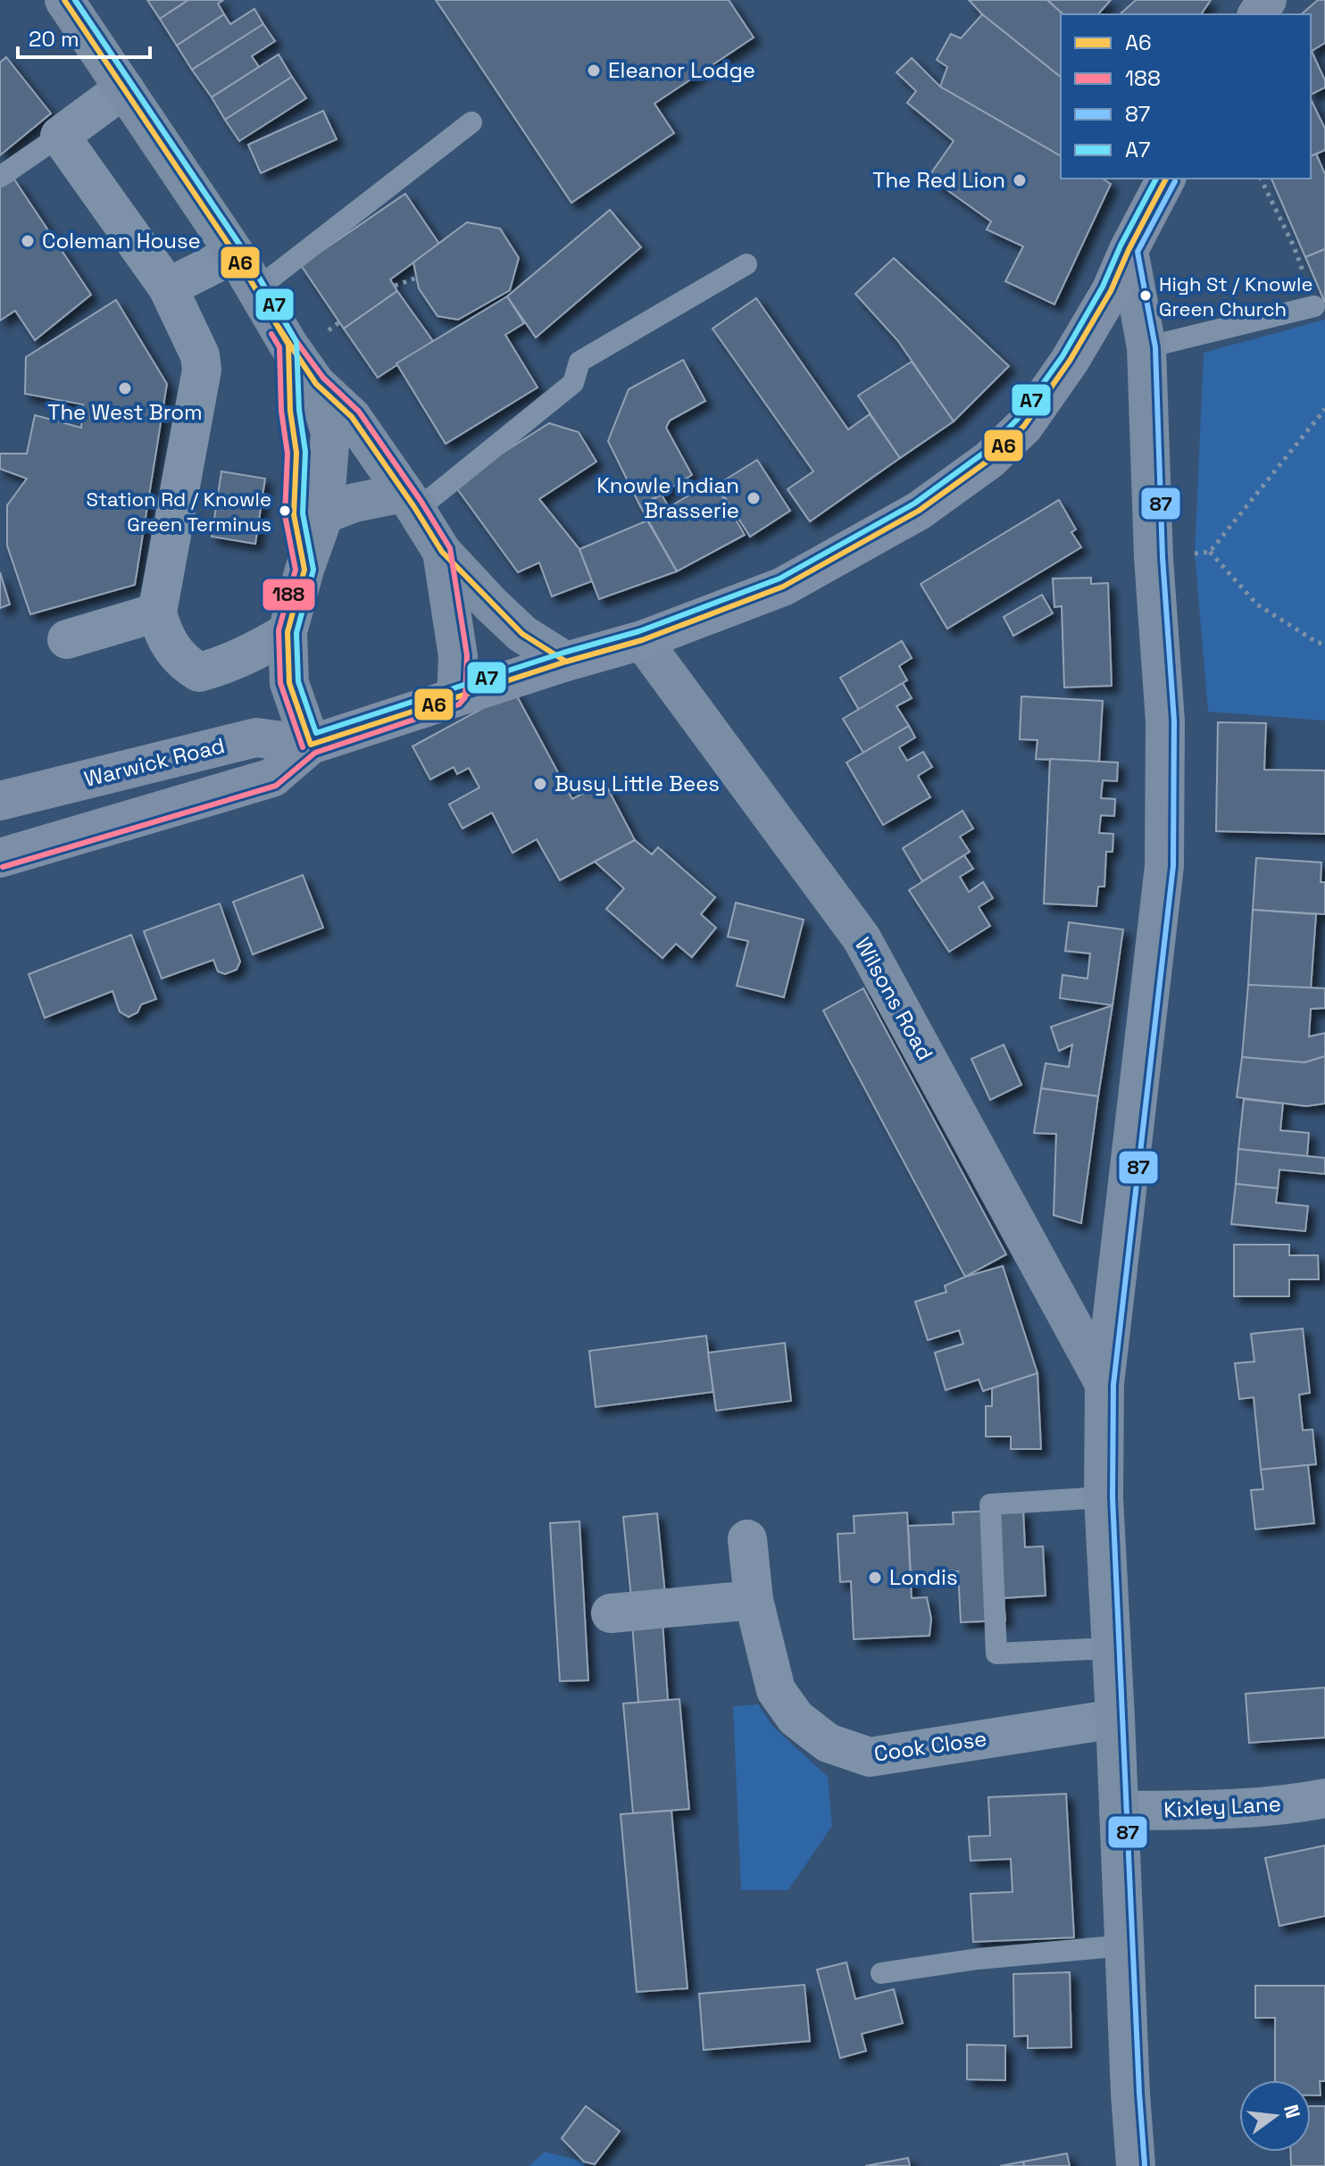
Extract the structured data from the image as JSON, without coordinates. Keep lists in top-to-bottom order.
{
  "streets": {
    "main road": ["Warwick Road", "Wilsons Road"],
    "street": ["Cook Close", "Kixley Lane"]
  },
  "crossings": [
    ["Warwick Road", "Wilsons Road"]
  ],
  "places": [
    "Eleanor Lodge",
    "The Red Lion",
    "Coleman House",
    "High St / Knowle Green Church",
    "The West Brom",
    "Knowle Indian Brasserie",
    "Station Rd / Knowle Green Terminus",
    "Busy Little Bees",
    "Londis"
  ],
  "lines": [
    "transit line A6",
    "transit line 188",
    "transit line A7",
    "transit line 87"
  ],
  "legend": [
    "A6",
    "188",
    "87",
    "A7"
  ],
  "scale_bar": "20 m",
  "north": "right"
}
